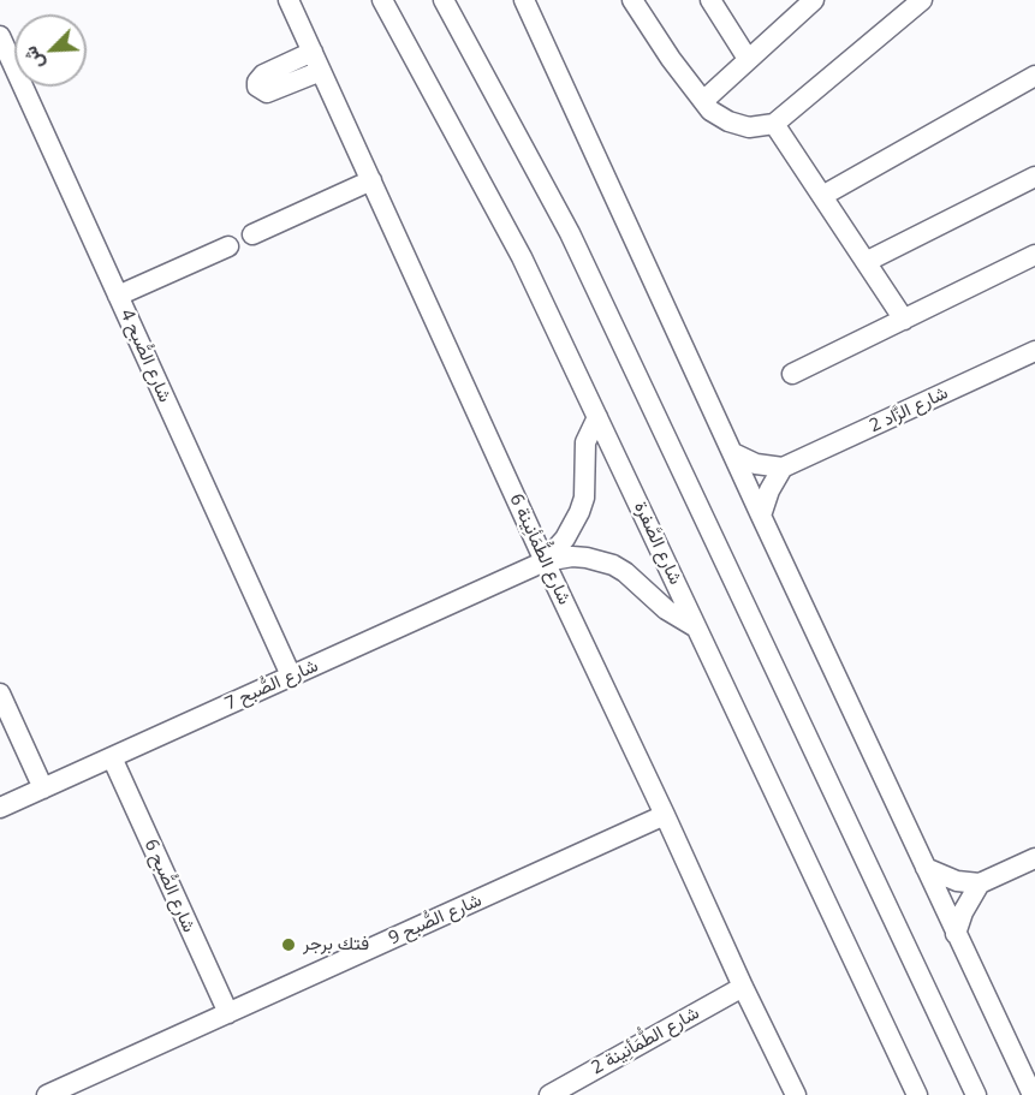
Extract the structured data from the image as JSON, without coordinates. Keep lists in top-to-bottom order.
{
  "streets": {
    "street": [
      "شارع الصُّبح 4",
      "شارع الزَّاد 2",
      "شارع الصَّفرة",
      "شارع الطُّمَأنِينة 6",
      "شارع الصُّبح 7",
      "شارع الصُّبح 6",
      "شارع الصُّبح 9",
      "شارع الطُّمَأنِينة 2"
    ]
  },
  "crossings": [
    ["شارع الصُّبح 4", "شارع الصُّبح 7"],
    ["شارع الصَّفرة", "شارع الصُّبح 7"],
    ["شارع الطُّمَأنِينة 6", "شارع الصُّبح 7"],
    ["شارع الطُّمَأنِينة 6", "شارع الصُّبح 9"],
    ["شارع الطُّمَأنِينة 6", "شارع الطُّمَأنِينة 2"],
    ["شارع الصُّبح 7", "شارع الصُّبح 6"],
    ["شارع الصُّبح 6", "شارع الصُّبح 9"]
  ],
  "places": ["فتك برجر"],
  "north": "bottom left"
}
